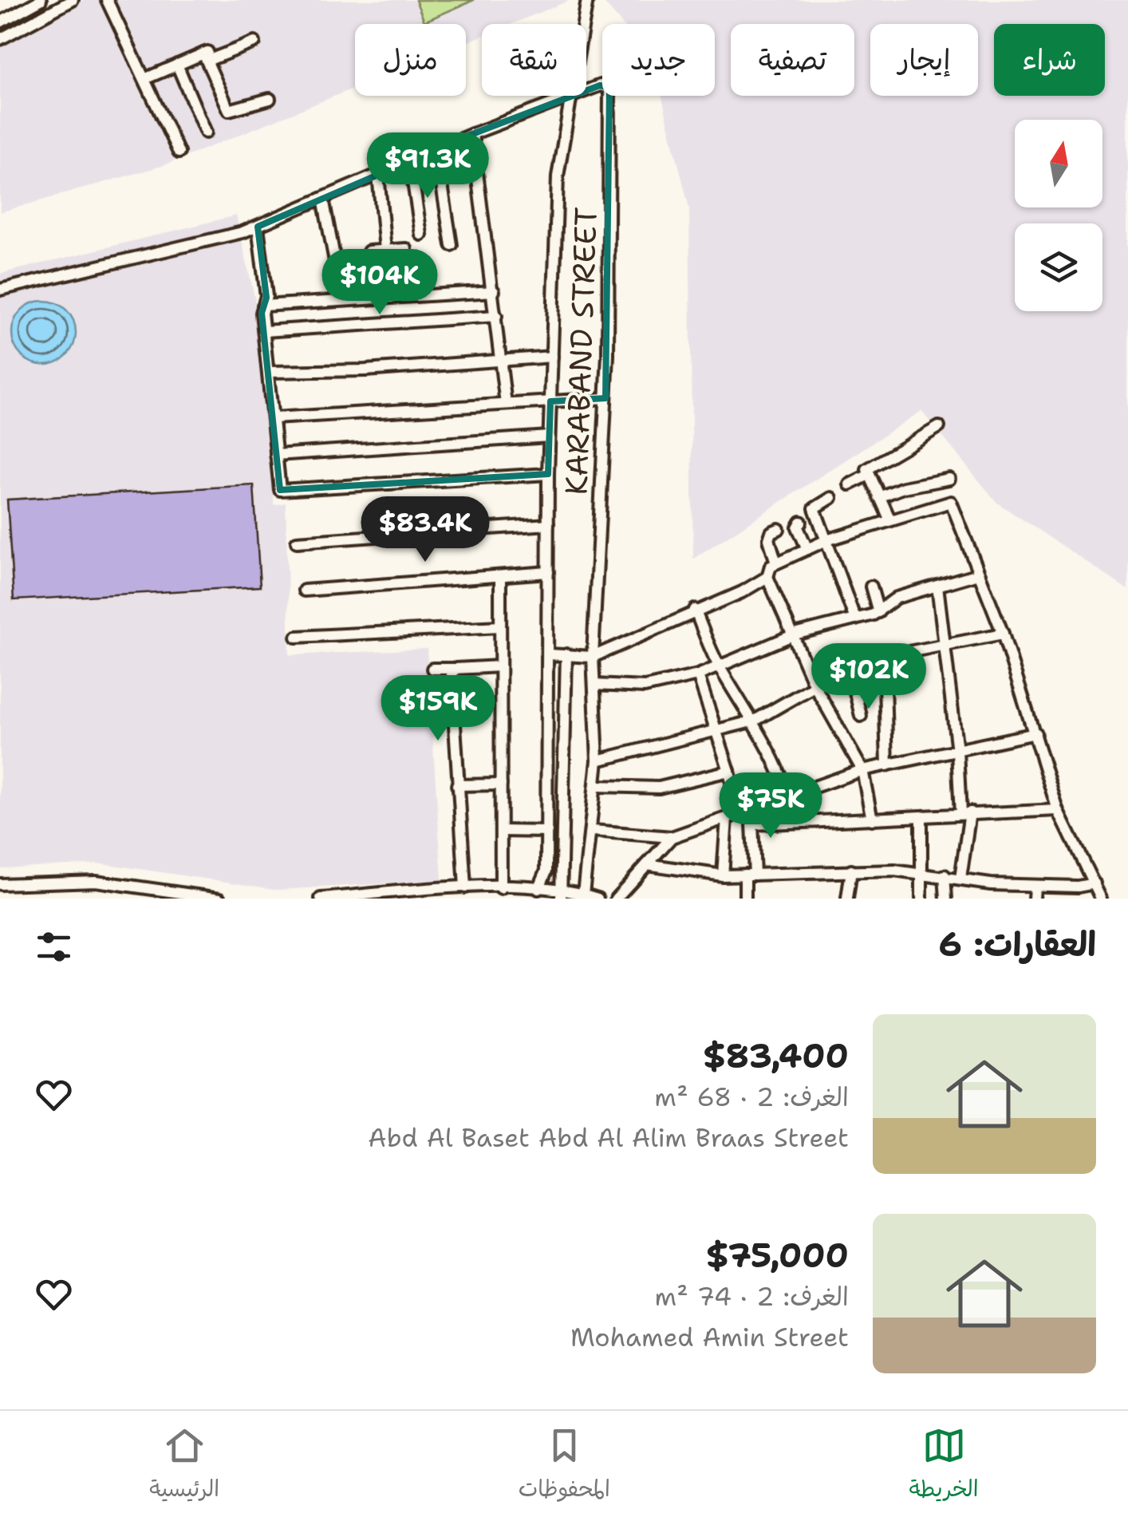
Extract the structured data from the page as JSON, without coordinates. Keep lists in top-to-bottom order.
{
  "streets": {
    "street": ["KARABAND STREET"]
  },
  "north": "top",
  "page": {
    "chip": [
      "شراء",
      "إيجار",
      "تصفية",
      "جديد",
      "شقة",
      "منزل"
    ],
    "price": [
      "$91.3K",
      "$104K",
      "$83.4K",
      "$102K",
      "$159K",
      "$75K"
    ],
    "heading": "العقارات: 6",
    "list": [
      {
        "name": "$83,400",
        "note": "الغرف: 2 · 68 m² · Abd Al Baset Abd Al Alim Braas Street"
      },
      {
        "name": "$75,000",
        "note": "الغرف: 2 · 74 m² · Mohamed Amin Street"
      }
    ],
    "tabs": ["الخريطة", "المحفوظات", "الرئيسية"]
  }
}
